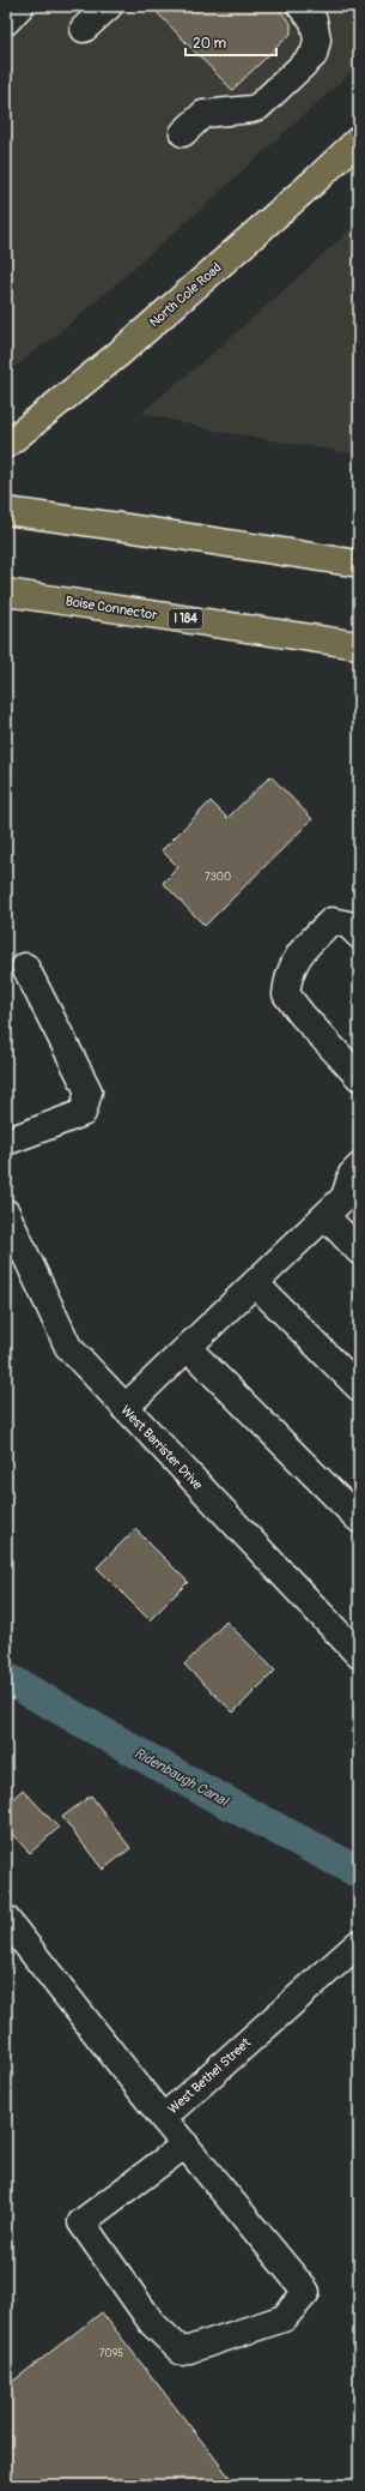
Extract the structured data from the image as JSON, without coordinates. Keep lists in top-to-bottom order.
{
  "streets": {
    "main road": ["North Cole Road", "Boise Connector", "I 184"],
    "street": ["West Barrister Drive", "West Bethel Street"]
  },
  "water": ["Ridenbaugh Canal"],
  "house_numbers": ["7300", "7095"],
  "scale_bar": "20 m"
}
